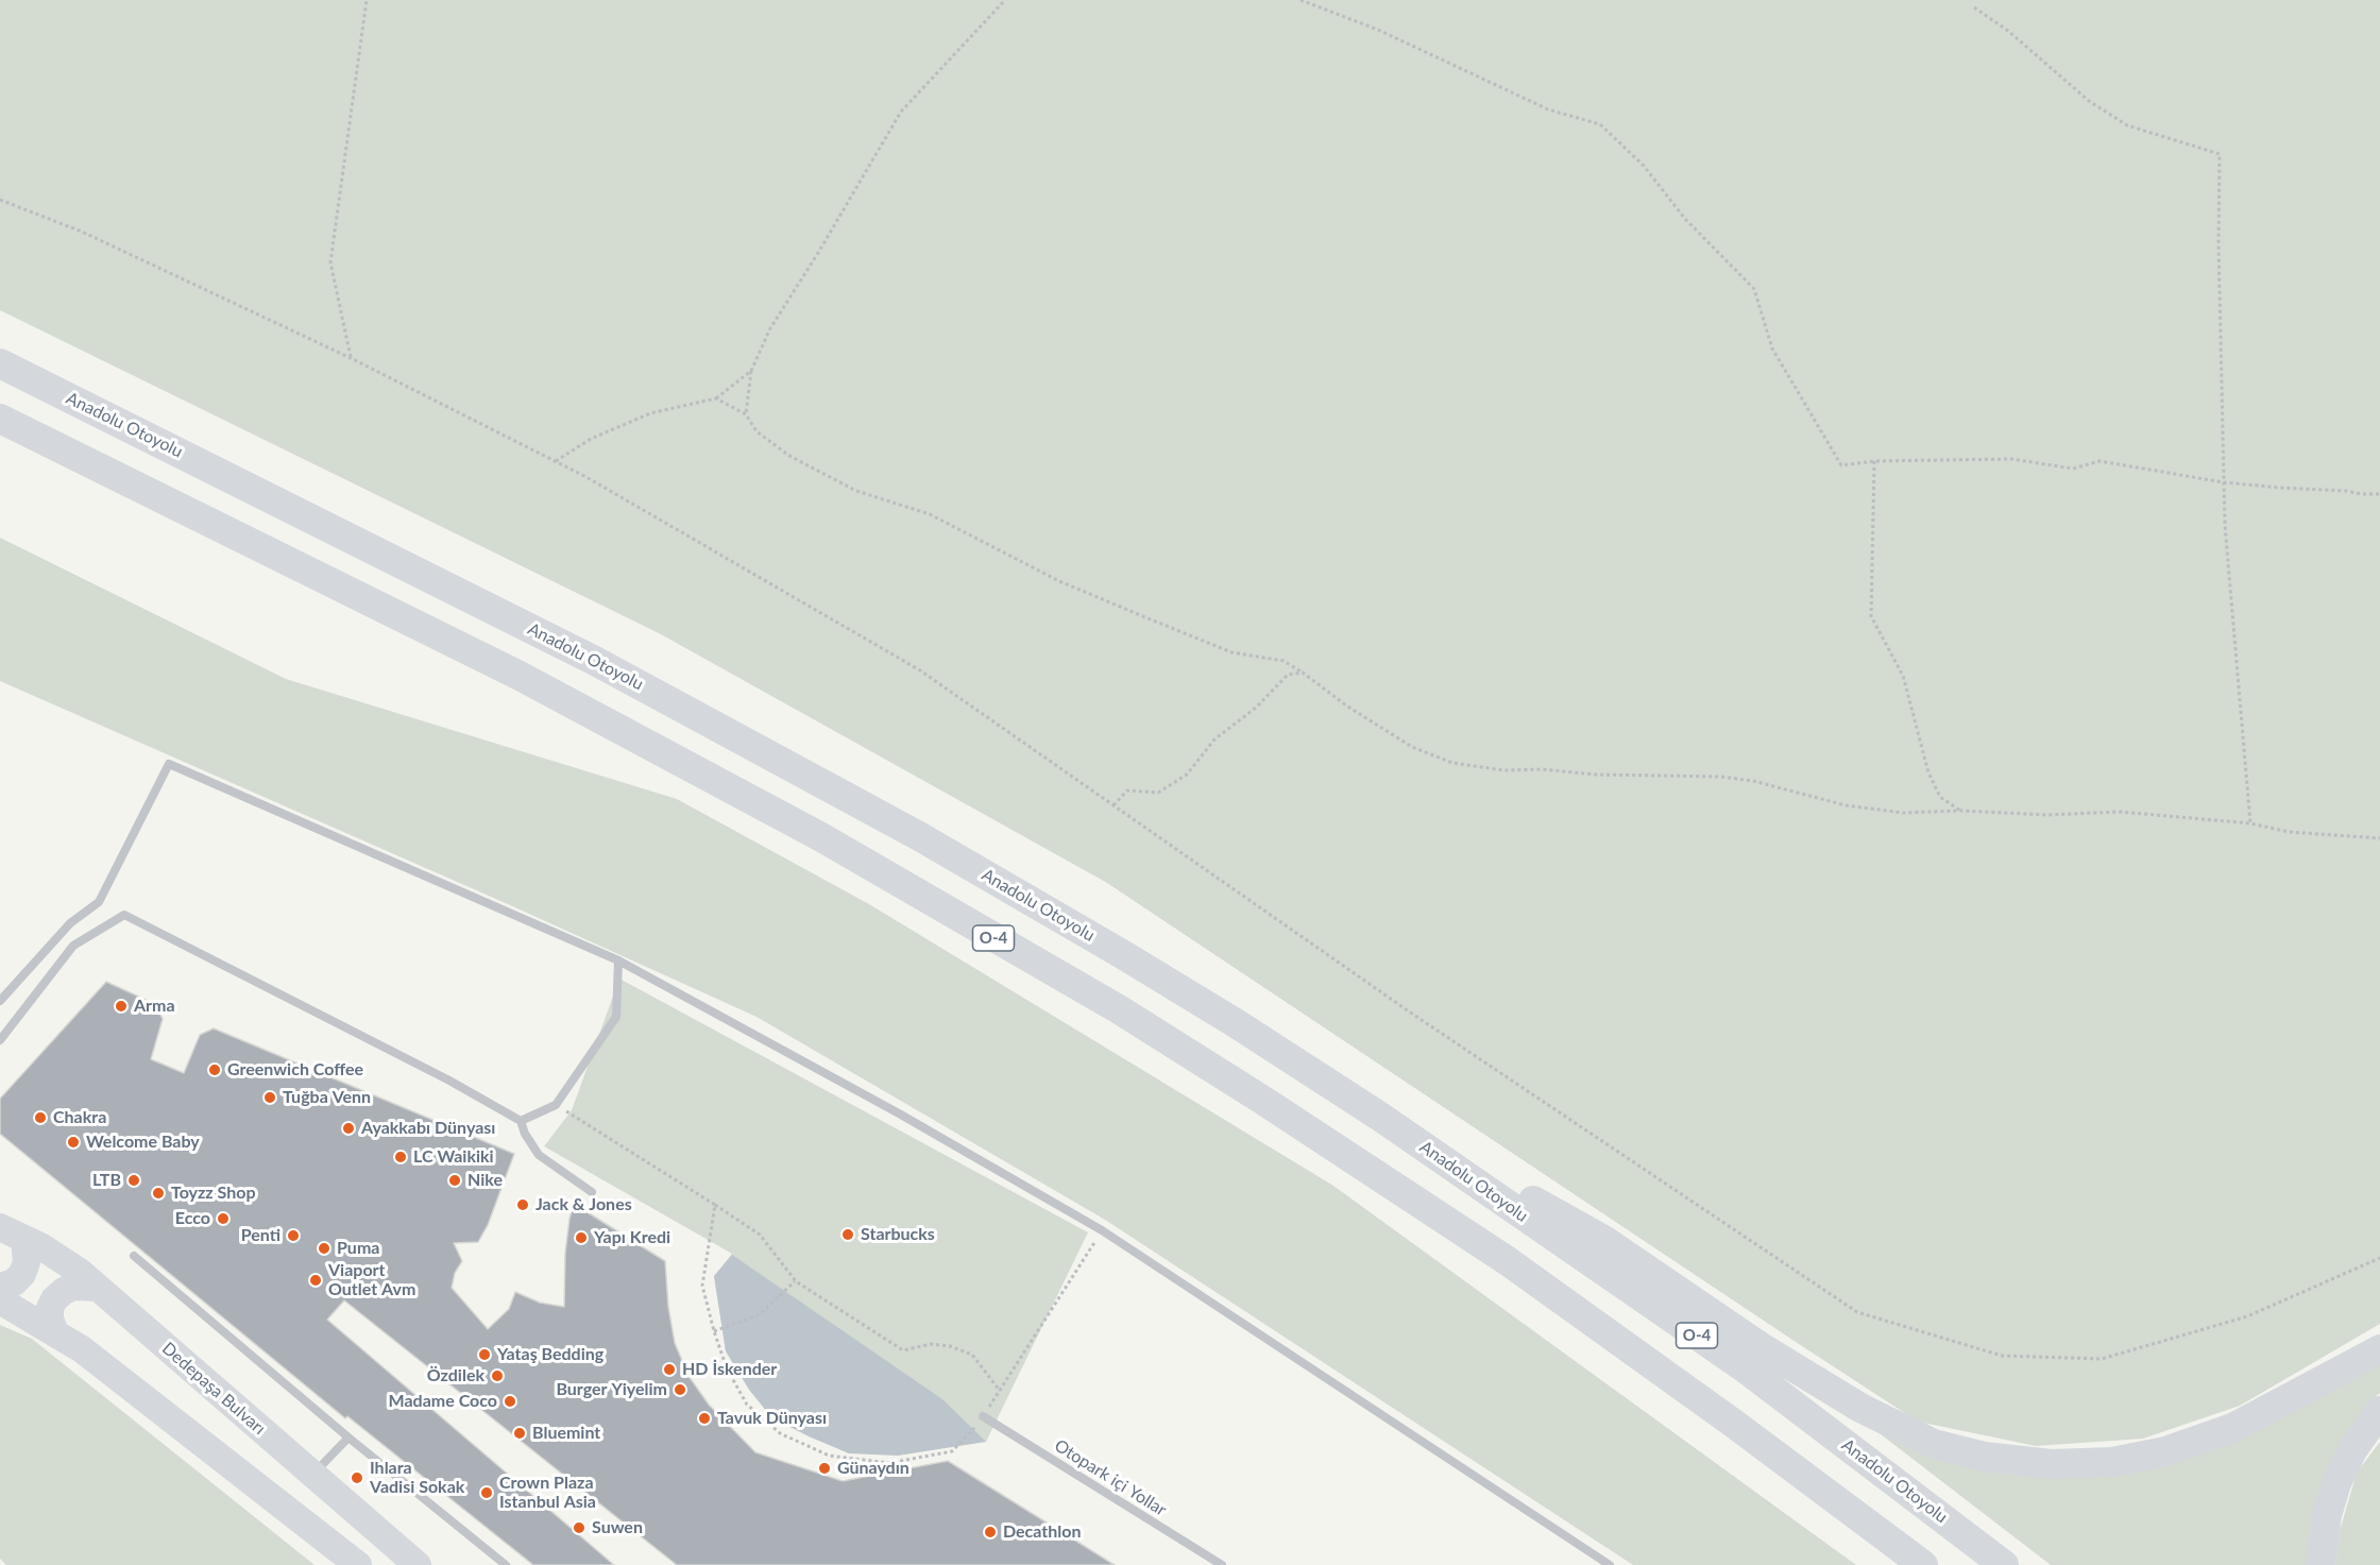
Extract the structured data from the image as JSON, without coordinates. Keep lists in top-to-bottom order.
{
  "streets": {
    "highway": ["Anadolu Otoyolu", "O-4"],
    "main road": ["Dedepaşa Bulvarı"],
    "lane": ["Otopark içi Yollar"]
  },
  "places": [
    "Arma",
    "Greenwich Coffee",
    "Tuğba Venn",
    "Chakra",
    "Ayakkabı Dünyası",
    "Welcome Baby",
    "LC Waikiki",
    "LTB",
    "Nike",
    "Toyzz Shop",
    "Jack & Jones",
    "Ecco",
    "Starbucks",
    "Penti",
    "Yapı Kredi",
    "Puma",
    "Viaport Outlet Avm",
    "Yataş Bedding",
    "HD İskender",
    "Özdilek",
    "Burger Yiyelim",
    "Madame Coco",
    "Tavuk Dünyası",
    "Bluemint",
    "Günaydın",
    "Ihlara Vadisi Sokak",
    "Crown Plaza Istanbul Asia",
    "Suwen",
    "Decathlon"
  ]
}
